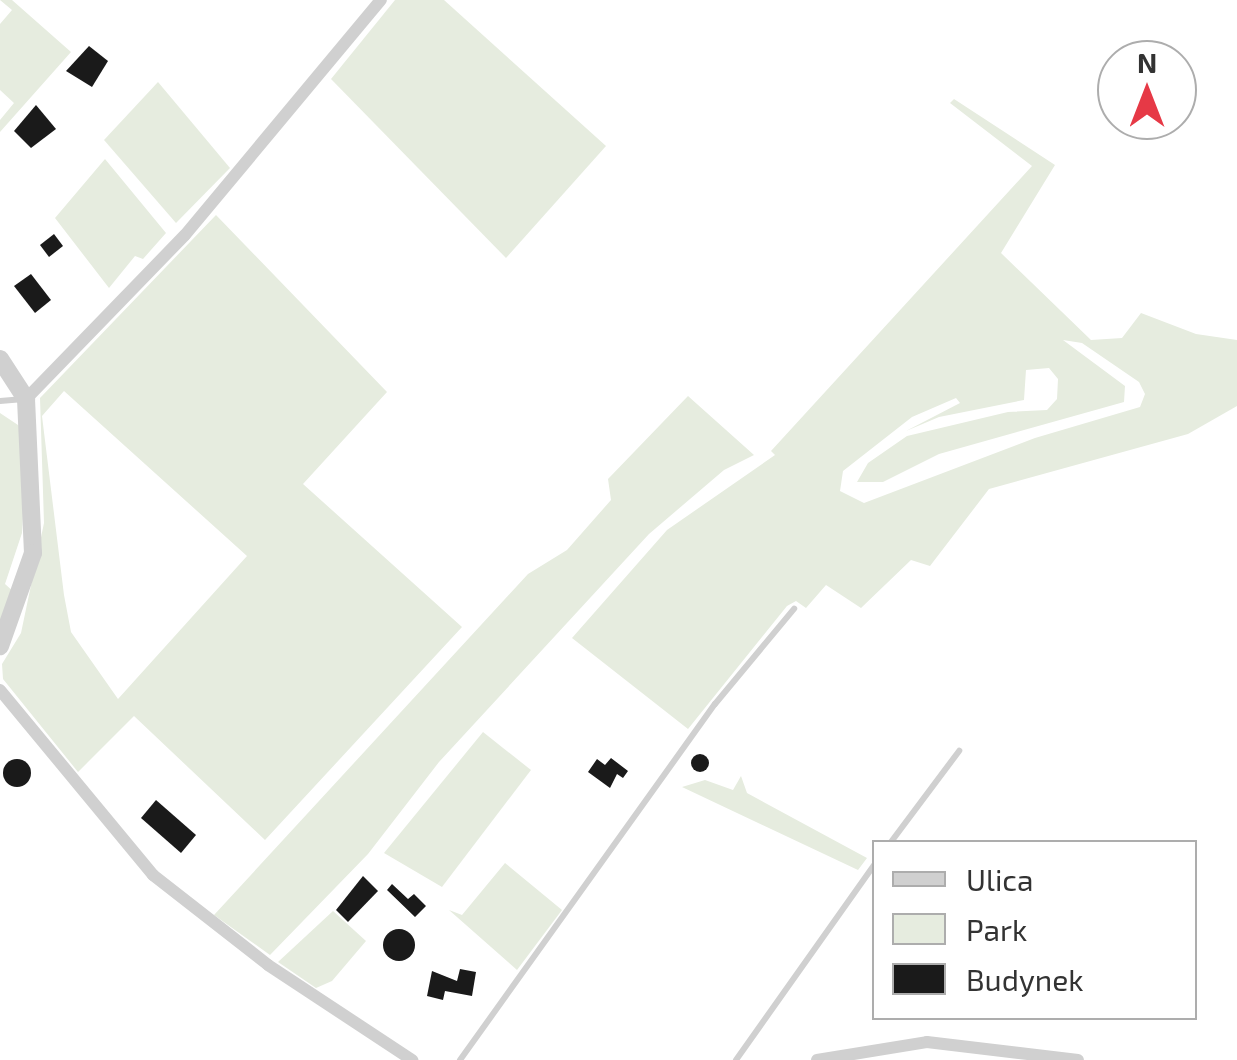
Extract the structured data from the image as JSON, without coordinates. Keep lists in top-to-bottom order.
{
  "legend": ["Ulica", "Park", "Budynek"],
  "north": "top"
}
